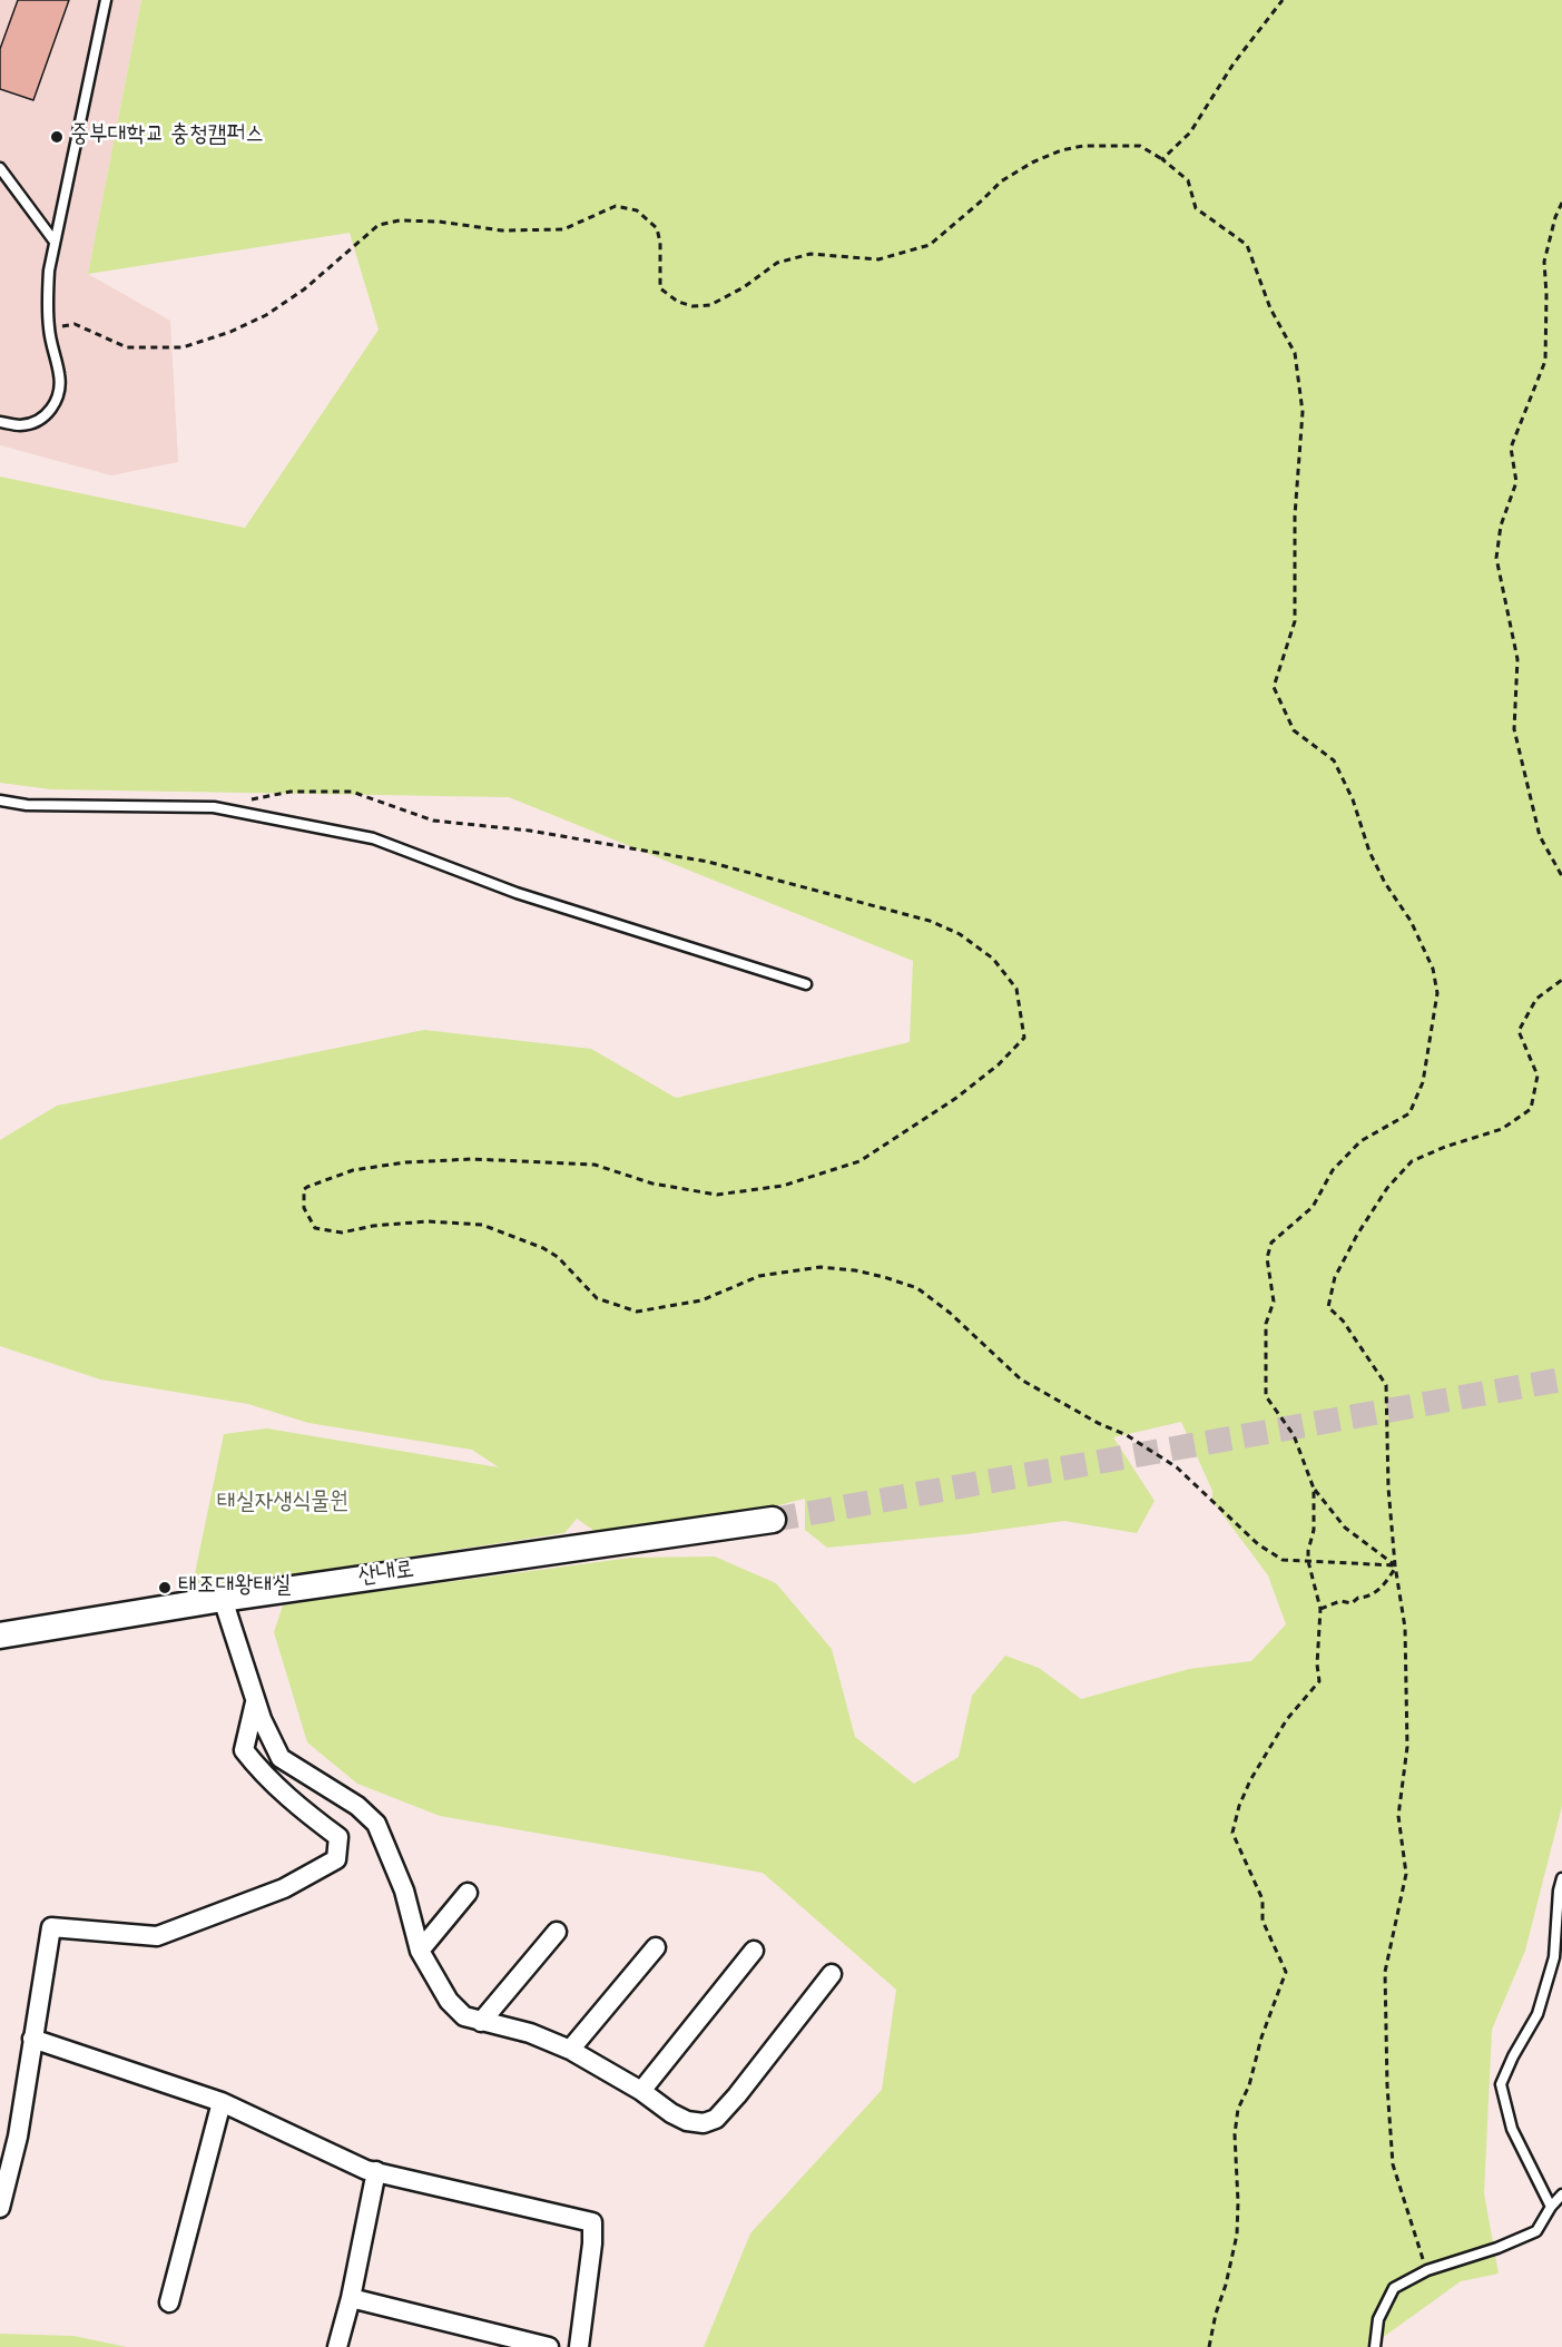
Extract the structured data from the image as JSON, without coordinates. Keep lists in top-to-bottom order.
{
  "streets": {
    "street": ["산내로"]
  },
  "parks": ["태실자생식물원"],
  "places": ["중부대학교 충청캠퍼스", "태조대왕태실"]
}
